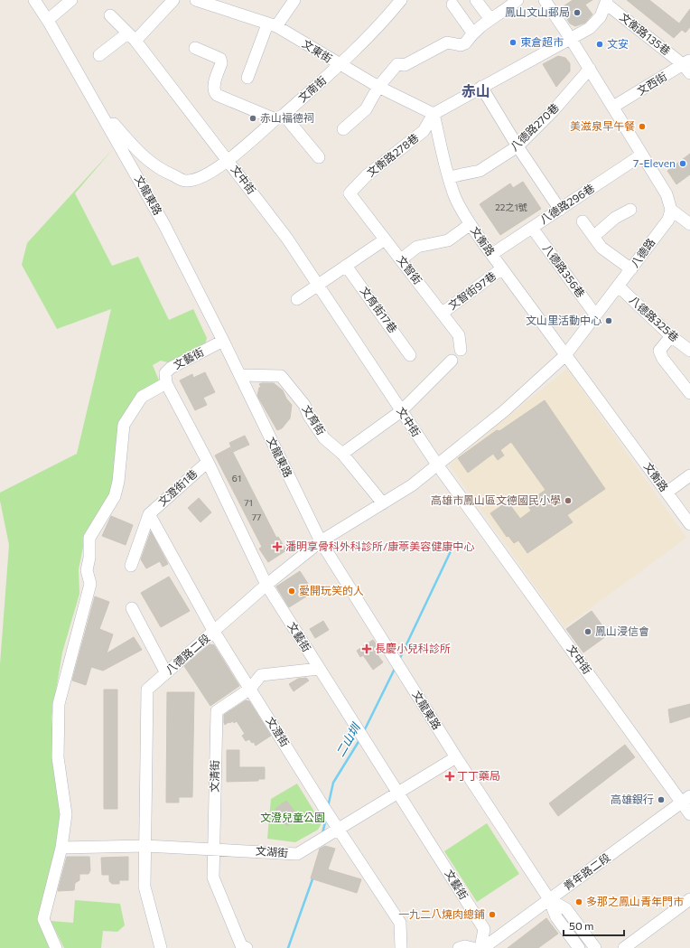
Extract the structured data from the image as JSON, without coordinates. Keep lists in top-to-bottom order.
{
  "streets": {
    "street": [
      "文衡路135巷",
      "文東街",
      "文西街",
      "文南街",
      "八德路270巷",
      "文衡路278巷",
      "文中街",
      "文龍東路",
      "八德路296巷",
      "文衡路",
      "八德路",
      "文智街",
      "八德路356巷",
      "文智街97巷",
      "文育街17巷",
      "八德路325巷",
      "文藝街",
      "文育街",
      "文澄街1巷",
      "八德路二段",
      "文澄街",
      "文清街",
      "文湖街",
      "青年路二段"
    ]
  },
  "crossings": [
    ["文衡路135巷", "文西街"],
    ["文東街", "文南街"],
    ["文東街", "文衡路278巷"],
    ["文東街", "文衡路"],
    ["文南街", "文中街"],
    ["文南街", "文龍東路"],
    ["八德路270巷", "文衡路"],
    ["文衡路278巷", "文衡路"],
    ["文衡路278巷", "文智街"],
    ["文中街", "八德路"],
    ["文中街", "八德路二段"],
    ["文中街", "青年路二段"],
    ["文龍東路", "文藝街"],
    ["文龍東路", "文育街"],
    ["文龍東路", "八德路二段"],
    ["文龍東路", "文湖街"],
    ["文龍東路", "青年路二段"],
    ["八德路296巷", "文衡路"],
    ["八德路296巷", "八德路356巷"],
    ["文衡路", "八德路"],
    ["文衡路", "文智街97巷"],
    ["八德路", "八德路356巷"],
    ["八德路", "八德路325巷"],
    ["八德路", "八德路二段"],
    ["文智街", "文智街97巷"],
    ["文藝街", "文澄街1巷"],
    ["文藝街", "八德路二段"],
    ["文藝街", "文清街"],
    ["文藝街", "文湖街"],
    ["文育街", "八德路二段"],
    ["文澄街1巷", "文澄街"],
    ["八德路二段", "文澄街"],
    ["八德路二段", "文湖街"],
    ["文澄街", "文清街"],
    ["文澄街", "文湖街"],
    ["文清街", "文湖街"]
  ],
  "districts": ["赤山"],
  "water": ["二山圳"],
  "parks": ["文澄兒童公園"],
  "places": {
    "other": [
      "鳳山文山郵局",
      "東倉超市",
      "文安",
      "赤山福德祠",
      "美滋泉早午餐",
      "7-Eleven",
      "文山里活動中心",
      "高雄市鳳山區文德國民小學",
      "愛開玩笑的人",
      "鳳山浸信會",
      "高雄銀行",
      "多那之鳳山青年門市",
      "一九二八燒肉總鋪"
    ],
    "health": ["潘明享骨科外科診所/康葶美容健康中心", "長慶小兒科診所", "丁丁藥局"]
  },
  "house_numbers": [
    "22之1號",
    "61",
    "71",
    "77"
  ],
  "scale_bar": "50 m"
}
